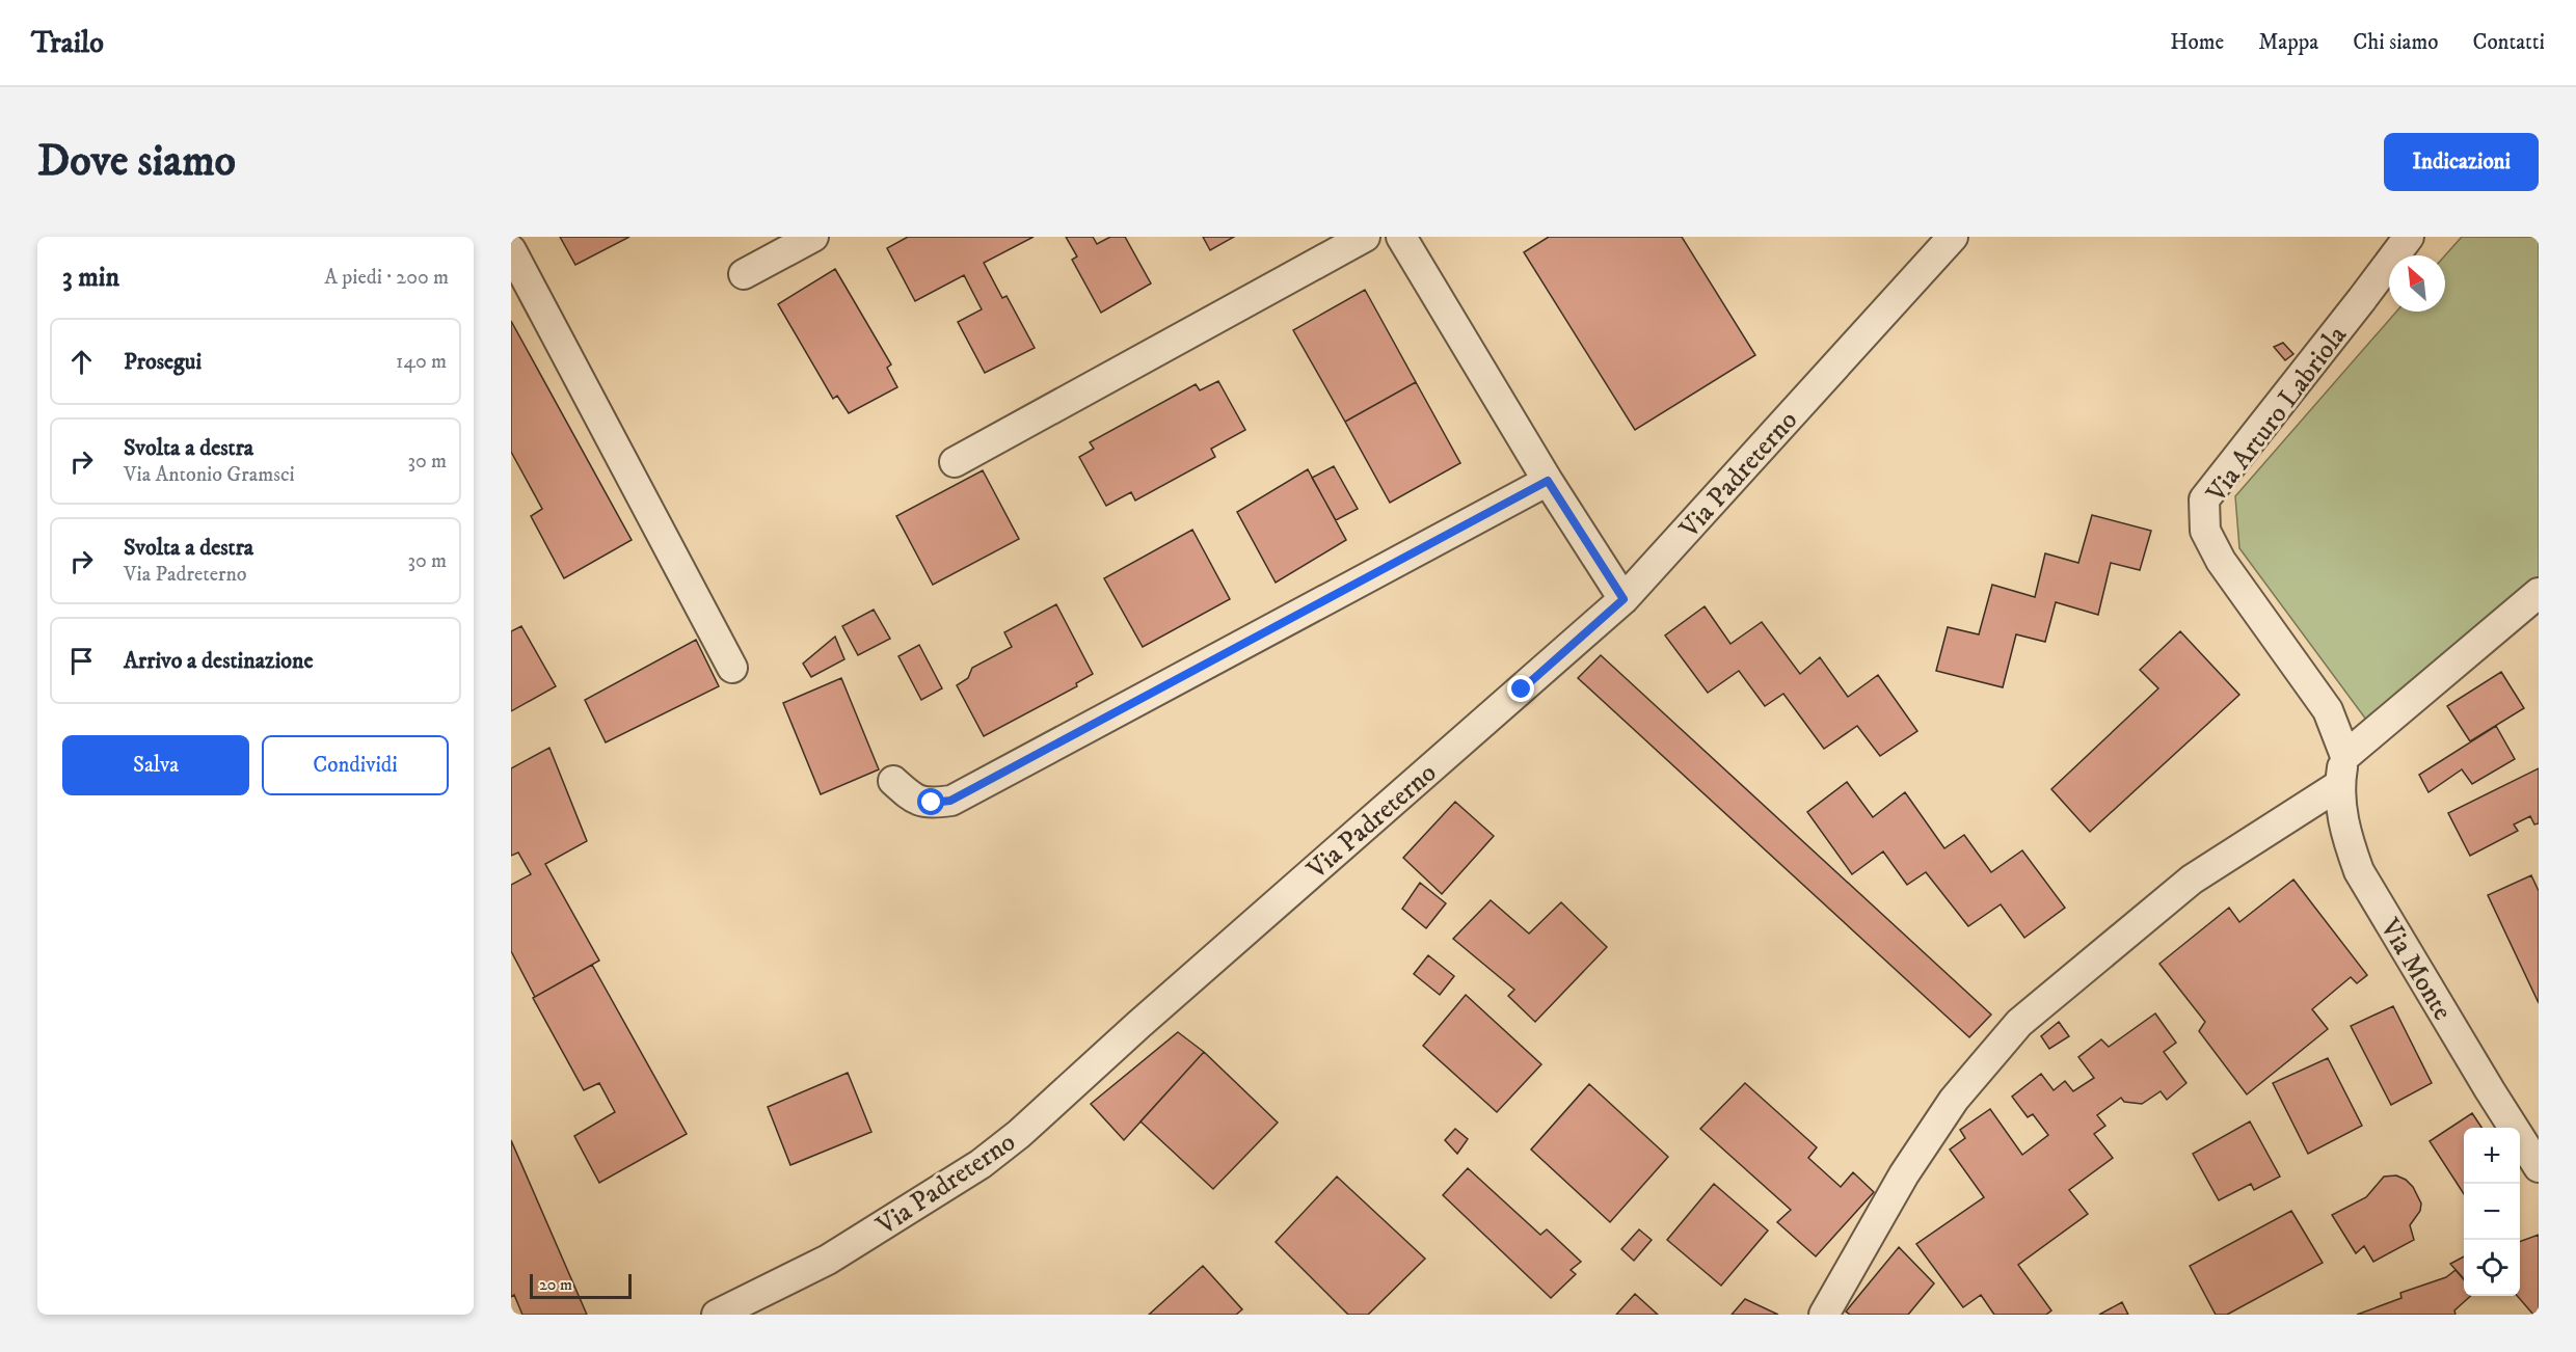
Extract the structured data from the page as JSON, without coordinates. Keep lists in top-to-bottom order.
{
  "streets": {
    "street": ["Via Arturo Labriola", "Via Padreterno", "Via Monte"]
  },
  "crossings": [
    ["Via Arturo Labriola", "Via Monte"]
  ],
  "scale_bar": "20 m",
  "north": "top left",
  "page": {
    "header": "Trailo",
    "nav": [
      "Home",
      "Mappa",
      "Chi siamo",
      "Contatti"
    ],
    "buttons": [
      "Indicazioni",
      ["Salva", "Condividi"]
    ],
    "title": "Dove siamo",
    "heading": ["3 min", "A piedi · 200 m"],
    "list": [
      ["Prosegui", "140 m"],
      ["Svolta a destra", "Via Antonio Gramsci", "30 m"],
      ["Svolta a destra", "Via Padreterno", "30 m"],
      "Arrivo a destinazione"
    ],
    "map_buttons": ["+", "−"],
    "scale": "20 m"
  }
}
